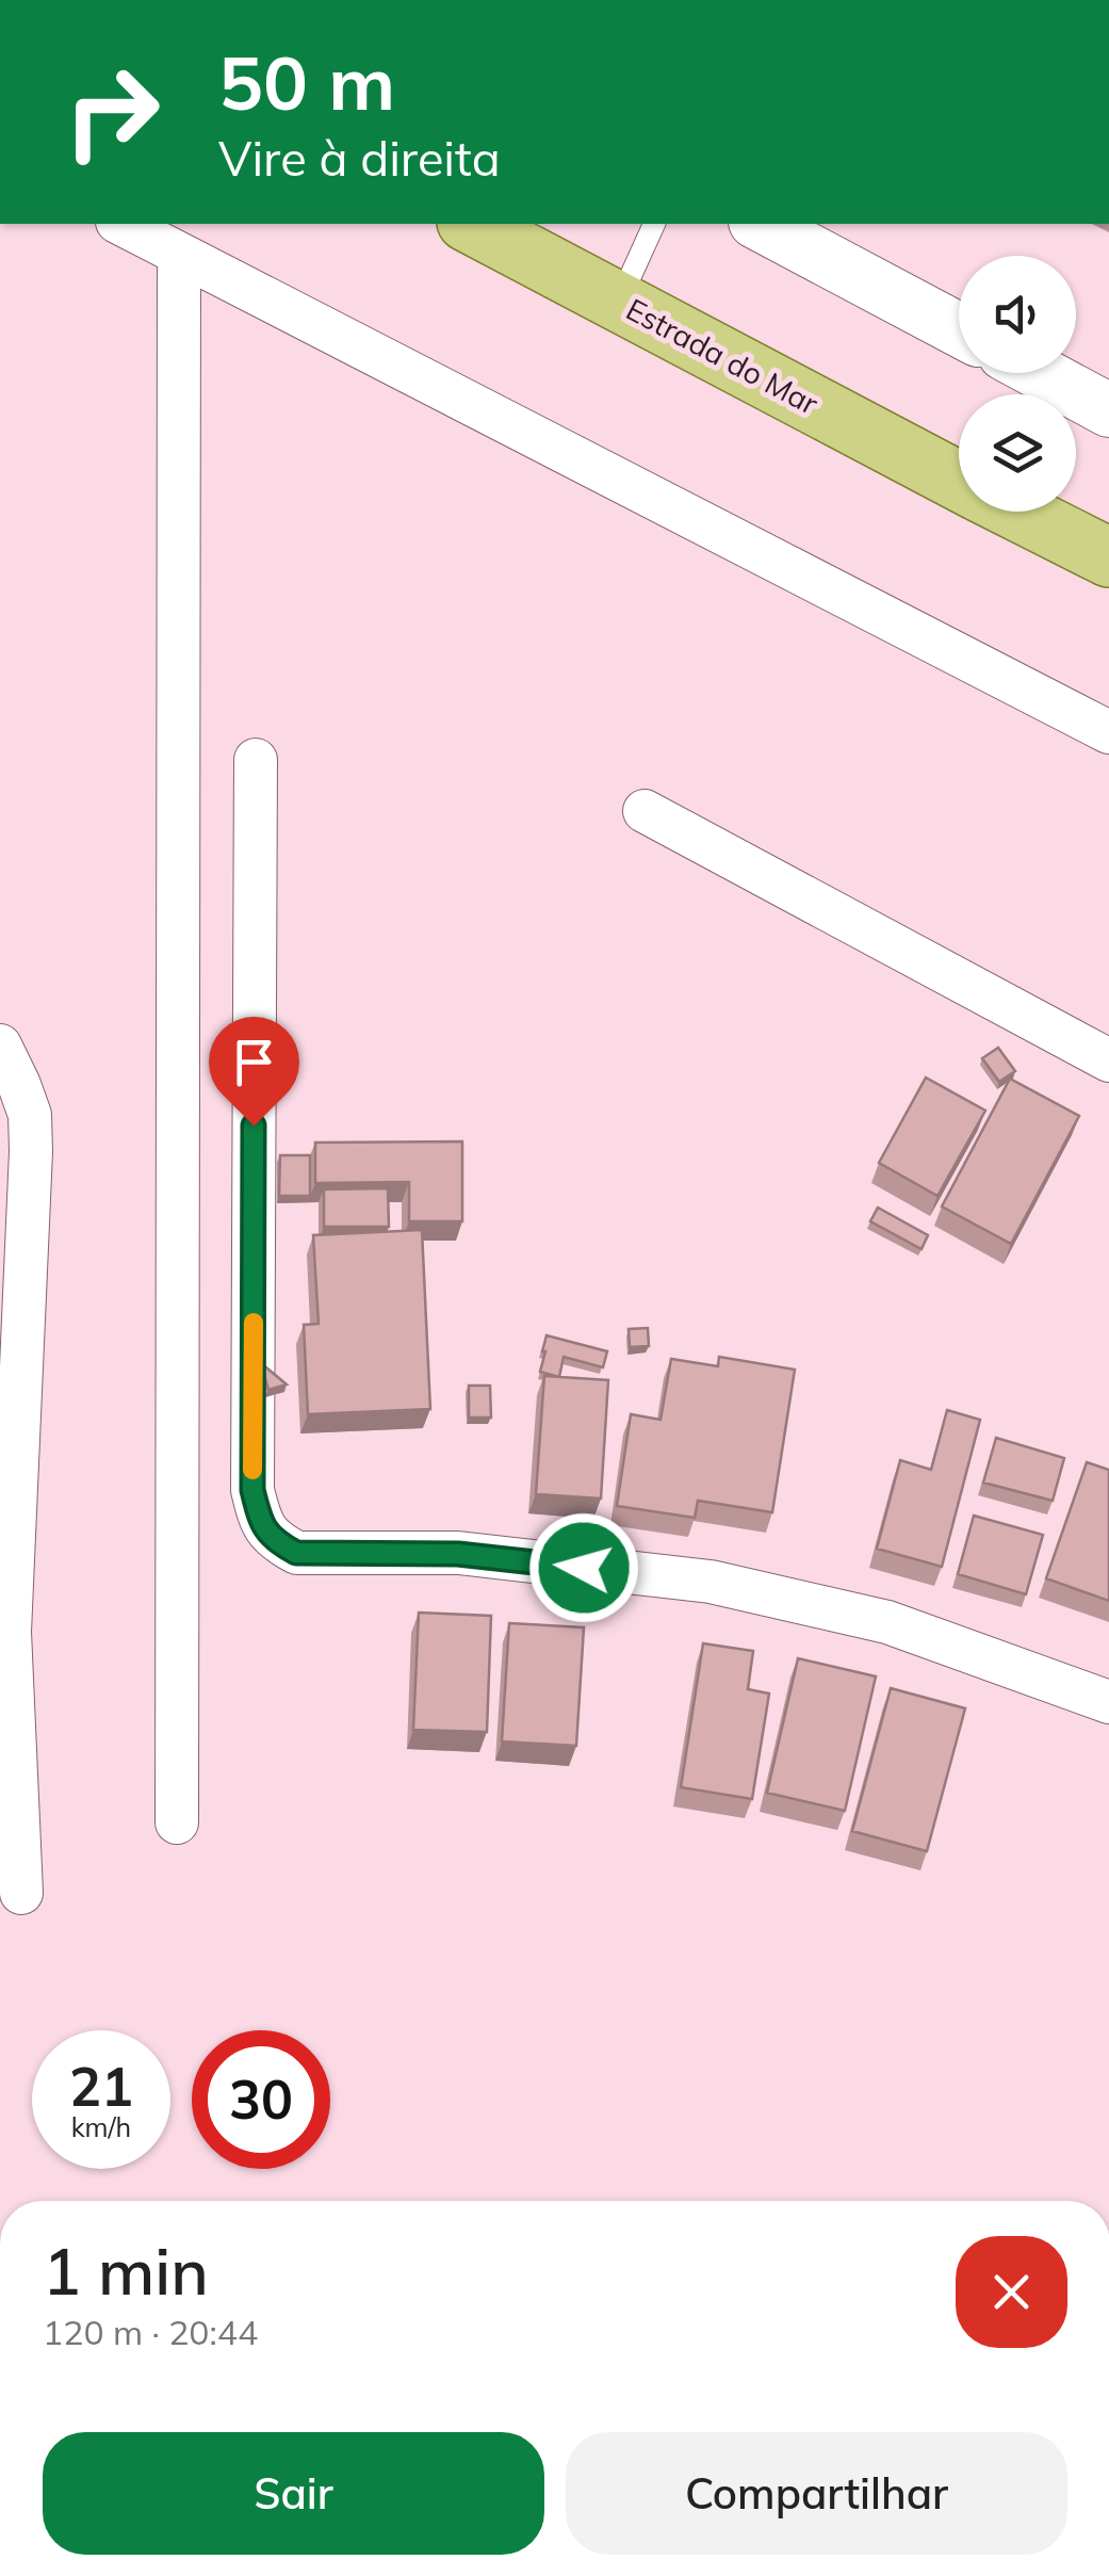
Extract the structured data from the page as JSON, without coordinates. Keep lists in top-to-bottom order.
{
  "streets": {
    "main road": ["Estrada do Mar"]
  },
  "page": {
    "turn": ["50 m", "Vire à direita"],
    "speed": "21 km/h",
    "limit": "30",
    "heading": ["1 min", "120 m · 20:44"],
    "buttons": ["Sair", "Compartilhar"]
  }
}
